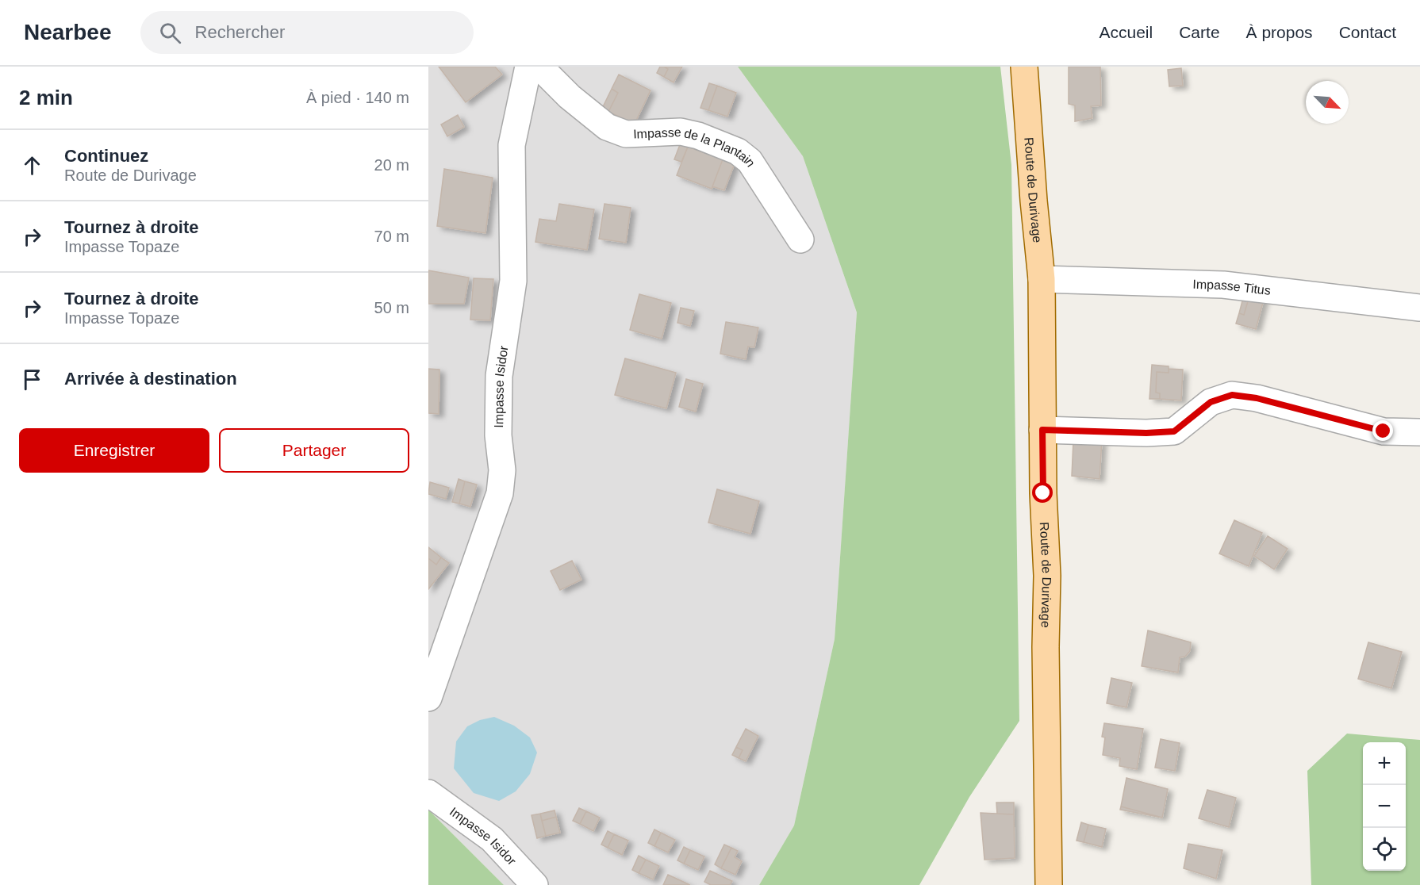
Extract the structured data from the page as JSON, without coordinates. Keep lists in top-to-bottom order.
{
  "streets": {
    "main road": ["Route de Durivage"],
    "street": ["Impasse de la Plantain", "Impasse Titus", "Impasse Isidor"]
  },
  "crossings": [
    ["Route de Durivage", "Impasse Titus"]
  ],
  "north": "bottom right",
  "page": {
    "header": "Nearbee",
    "search": "Rechercher",
    "nav": [
      "Accueil",
      "Carte",
      "À propos",
      "Contact"
    ],
    "heading": ["2 min", "À pied · 140 m"],
    "list": [
      ["Continuez", "Route de Durivage", "20 m"],
      ["Tournez à droite", "Impasse Topaze", "70 m"],
      ["Tournez à droite", "Impasse Topaze", "50 m"],
      "Arrivée à destination"
    ],
    "buttons": ["Enregistrer", "Partager"],
    "map_buttons": ["+", "−"]
  }
}
